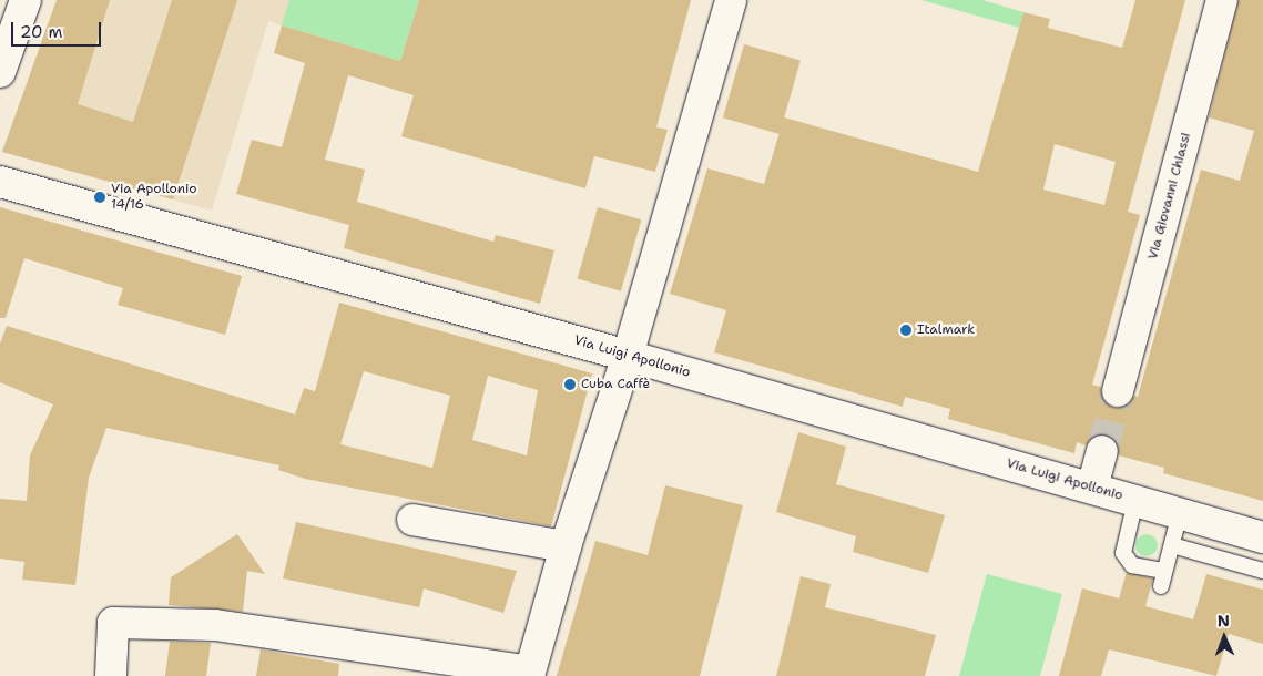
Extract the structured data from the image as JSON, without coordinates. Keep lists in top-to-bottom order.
{
  "streets": {
    "street": ["Via Giovanni Chiassi", "Via Luigi Apollonio"]
  },
  "places": ["Via Apollonio 14/16", "Italmark", "Cuba Caffè"],
  "scale_bar": "20 m",
  "north": "top"
}
